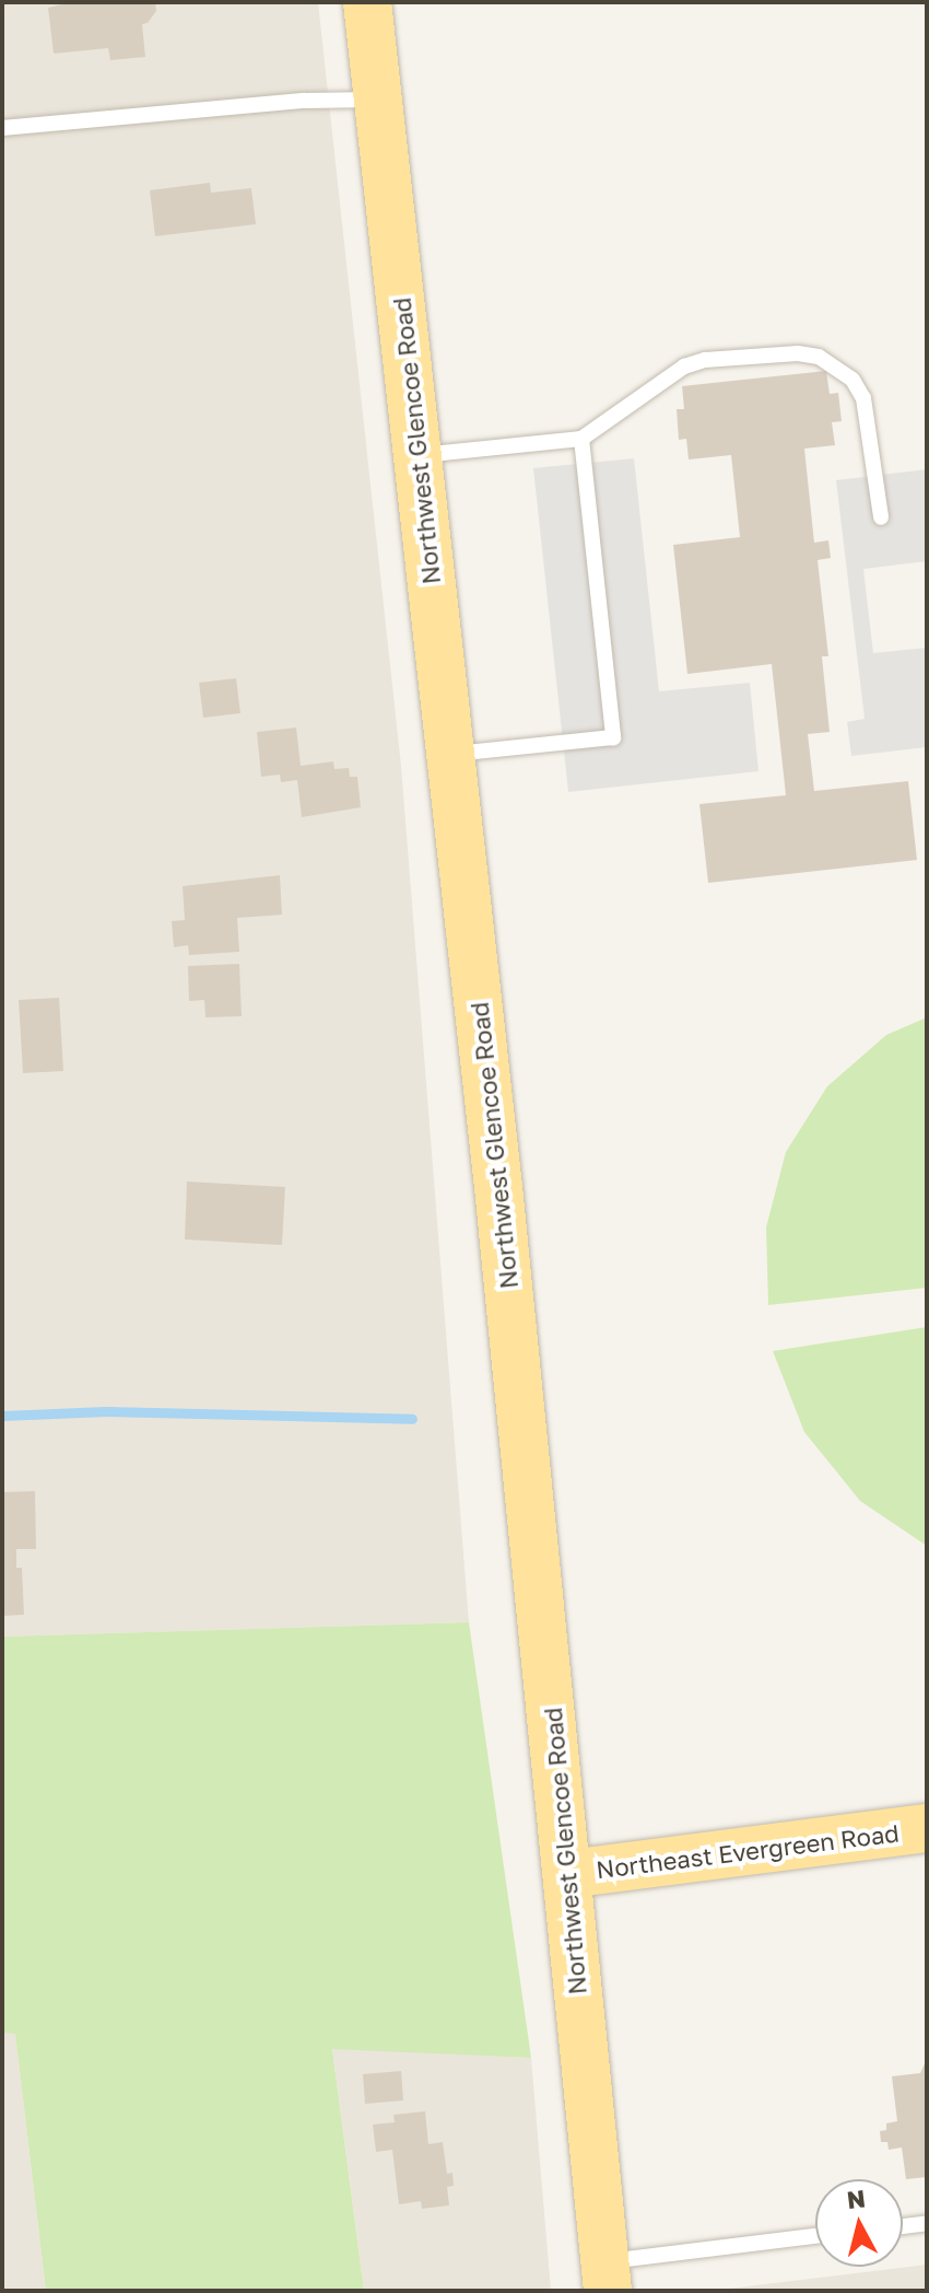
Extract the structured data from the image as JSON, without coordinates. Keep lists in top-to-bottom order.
{
  "streets": {
    "main road": ["Northwest Glencoe Road", "Northeast Evergreen Road"]
  },
  "crossings": [
    ["Northwest Glencoe Road", "Northeast Evergreen Road"]
  ],
  "north": "top"
}
